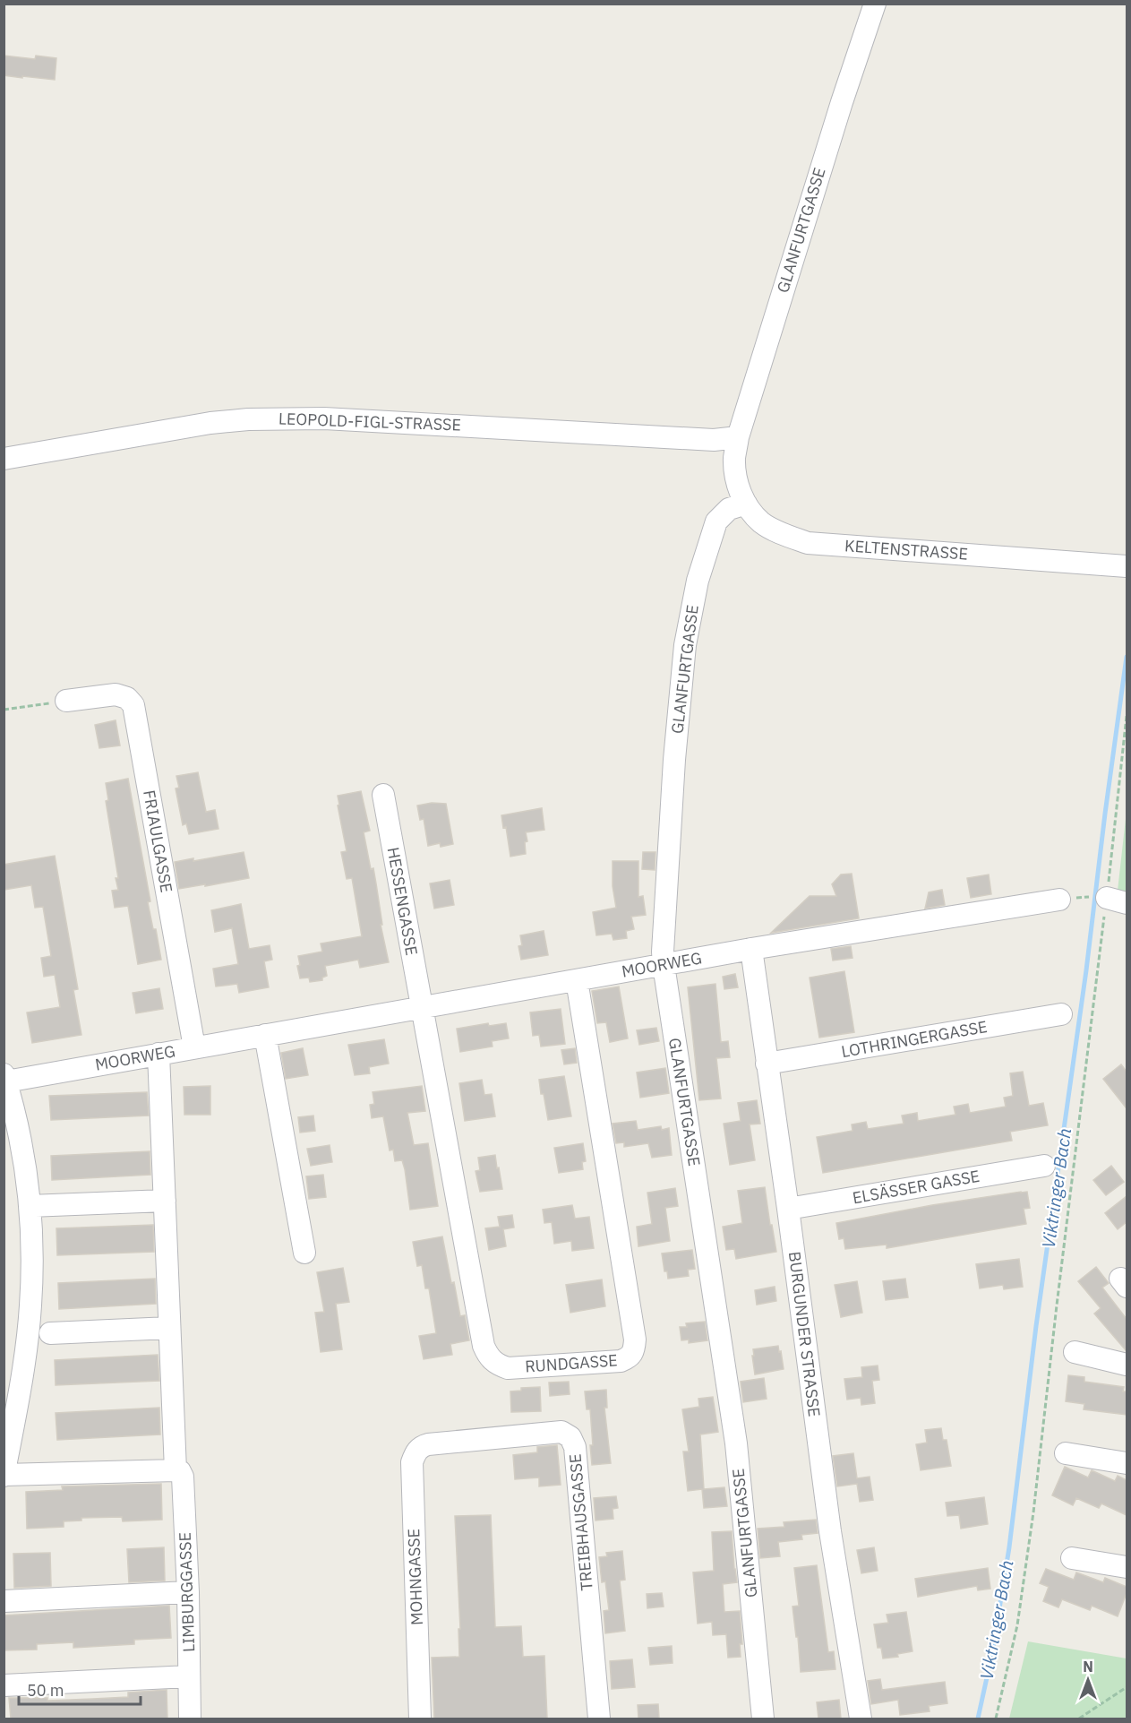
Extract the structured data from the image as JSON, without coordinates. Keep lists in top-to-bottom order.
{
  "streets": {
    "street": [
      "GLANFURTGASSE",
      "LEOPOLD-FIGL-STRASSE",
      "KELTENSTRASSE",
      "FRIAULGASSE",
      "HESSENGASSE",
      "MOORWEG",
      "LOTHRINGERGASSE",
      "ELSÄSSER GASSE",
      "BURGUNDER STRASSE",
      "RUNDGASSE",
      "TREIBHAUSGASSE",
      "MOHNGASSE",
      "LIMBURGGASSE"
    ]
  },
  "crossings": [
    ["GLANFURTGASSE", "LEOPOLD-FIGL-STRASSE"],
    ["GLANFURTGASSE", "KELTENSTRASSE"],
    ["GLANFURTGASSE", "MOORWEG"],
    ["FRIAULGASSE", "MOORWEG"],
    ["HESSENGASSE", "MOORWEG"],
    ["HESSENGASSE", "RUNDGASSE"],
    ["MOORWEG", "BURGUNDER STRASSE"],
    ["MOORWEG", "RUNDGASSE"],
    ["MOORWEG", "LIMBURGGASSE"],
    ["LOTHRINGERGASSE", "BURGUNDER STRASSE"],
    ["ELSÄSSER GASSE", "BURGUNDER STRASSE"],
    ["TREIBHAUSGASSE", "MOHNGASSE"]
  ],
  "water": ["Viktringer Bach"],
  "scale_bar": "50 m",
  "north": "top"
}
